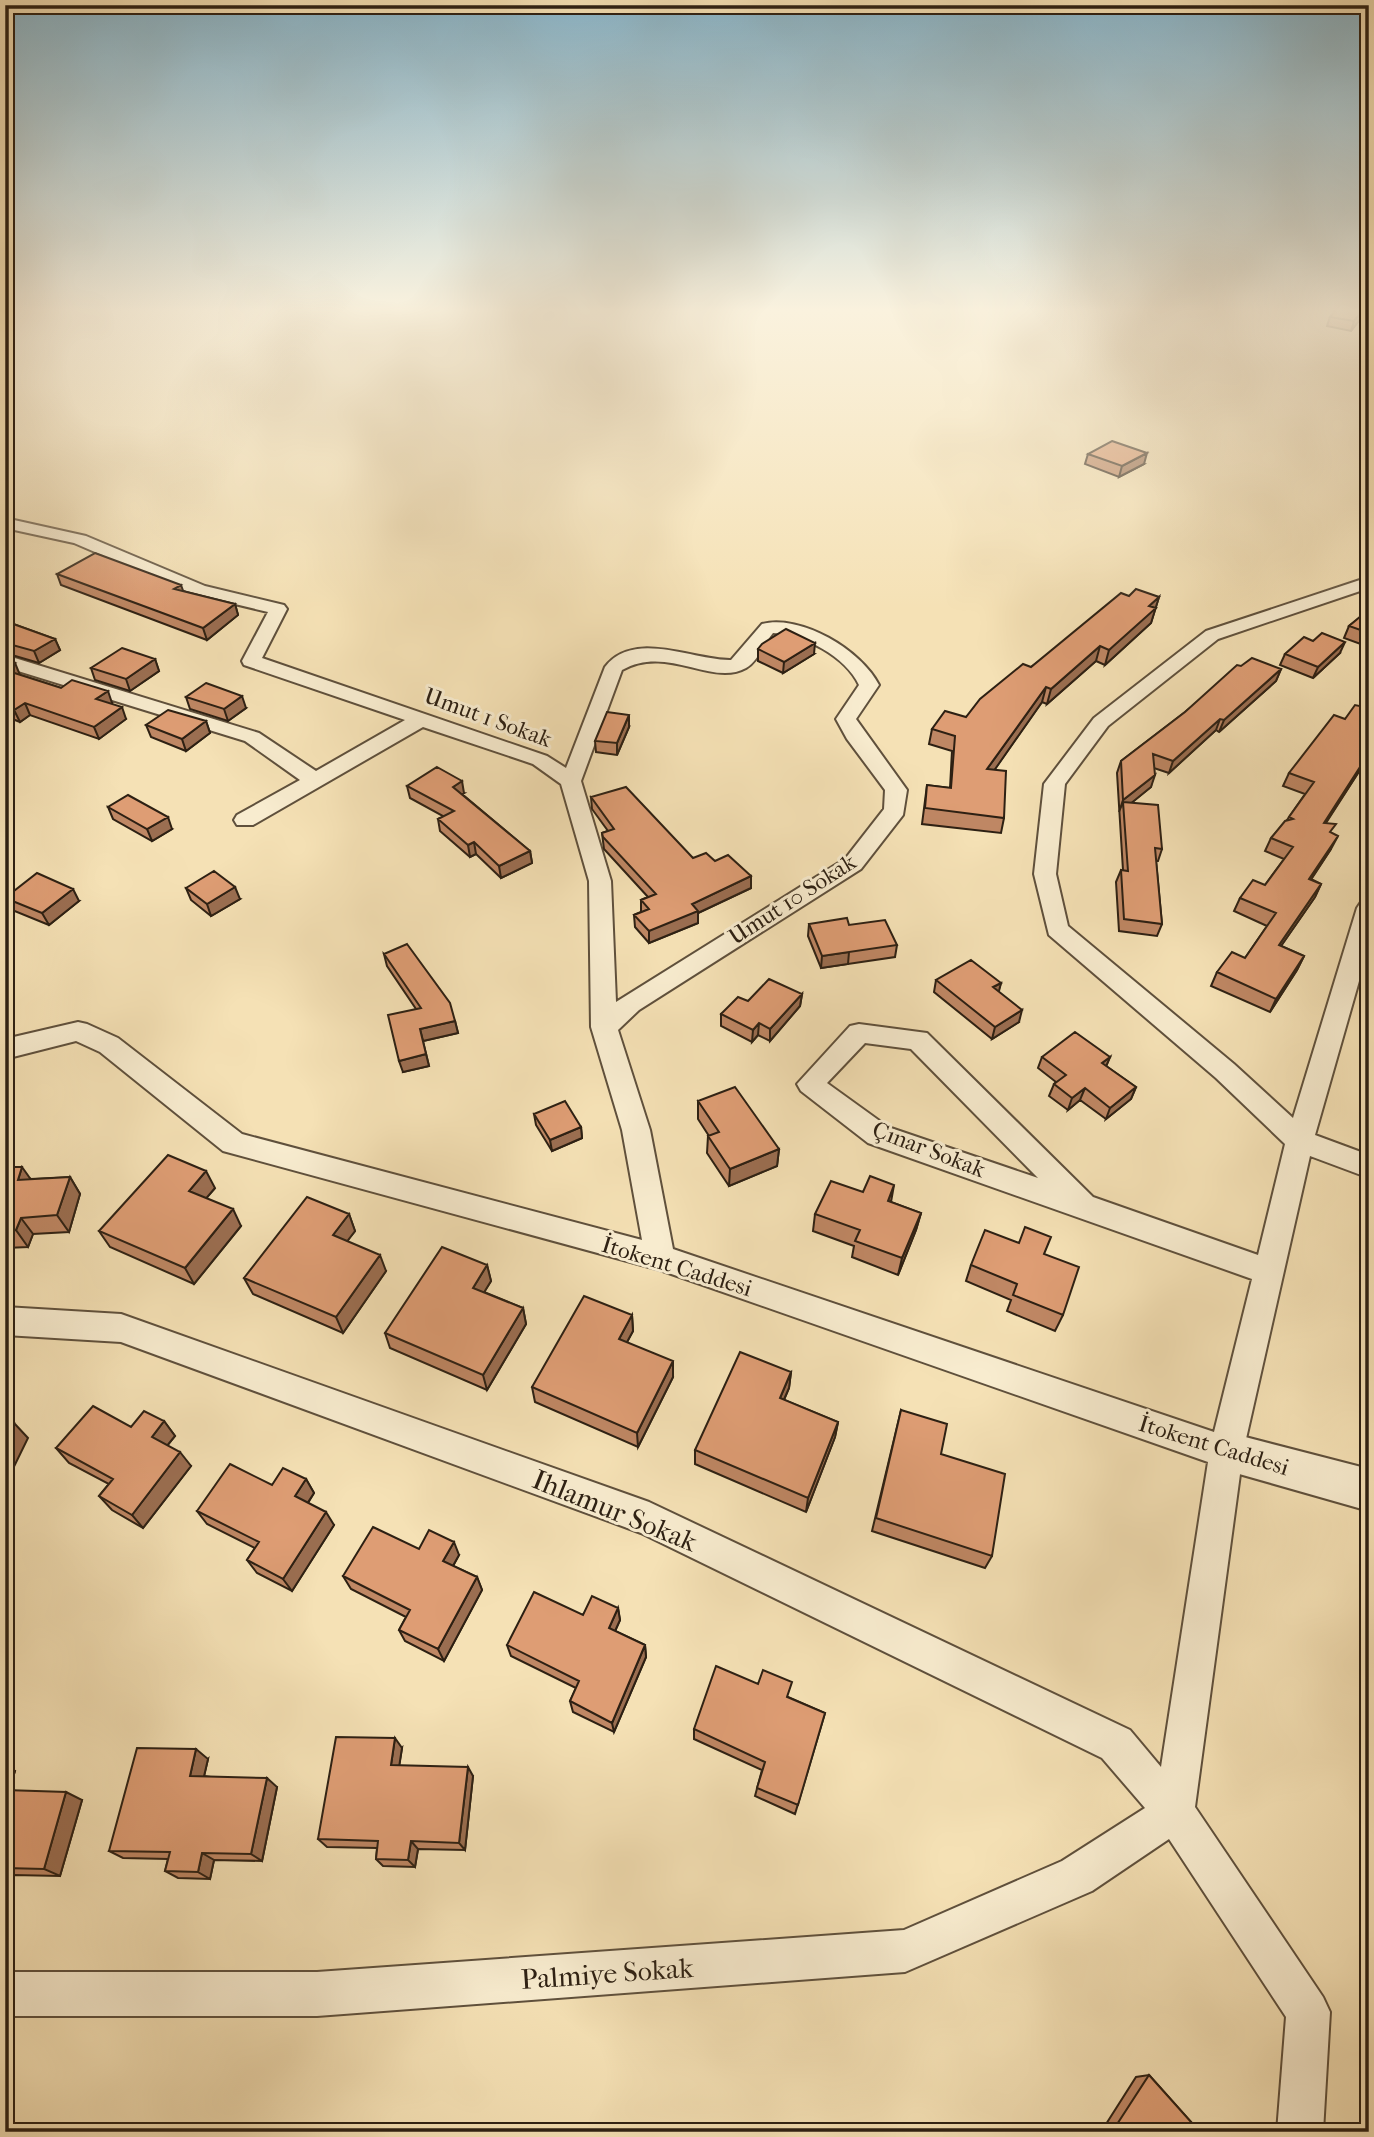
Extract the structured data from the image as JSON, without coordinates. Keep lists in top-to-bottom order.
{
  "streets": {
    "street": [
      "Umut 1 Sokak",
      "Umut 10 Sokak",
      "Çınar Sokak",
      "İtokent Caddesi",
      "Ihlamur Sokak",
      "Palmiye Sokak"
    ]
  },
  "crossings": [
    ["Umut 1 Sokak", "Umut 10 Sokak"],
    ["Ihlamur Sokak", "Palmiye Sokak"]
  ]
}
